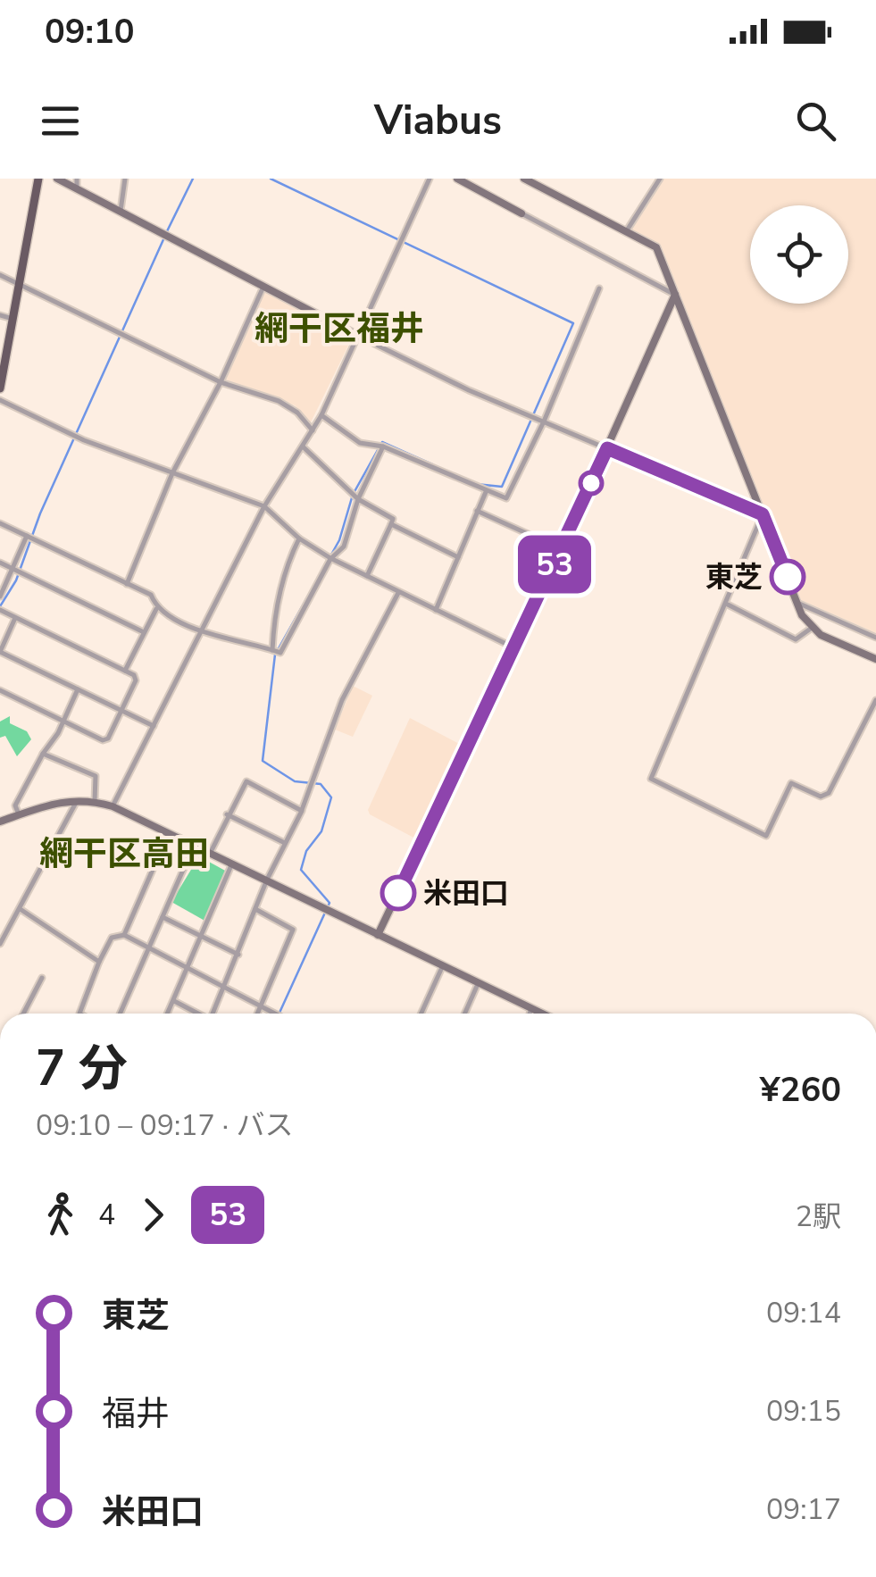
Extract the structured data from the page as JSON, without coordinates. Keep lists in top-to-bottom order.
{
  "districts": ["網干区福井", "網干区高田"],
  "places": ["東芝", "米田口"],
  "lines": ["bus line 53"],
  "page": {
    "status": "09:10",
    "header": "Viabus",
    "on_map": "53",
    "heading": ["7 分", "09:10 – 09:17 · バス", "¥260"],
    "legs": ["4", "53", "2駅"],
    "list": [
      {
        "name": "東芝",
        "value": "09:14"
      },
      {
        "name": "福井",
        "value": "09:15"
      },
      {
        "name": "米田口",
        "value": "09:17"
      }
    ]
  }
}
